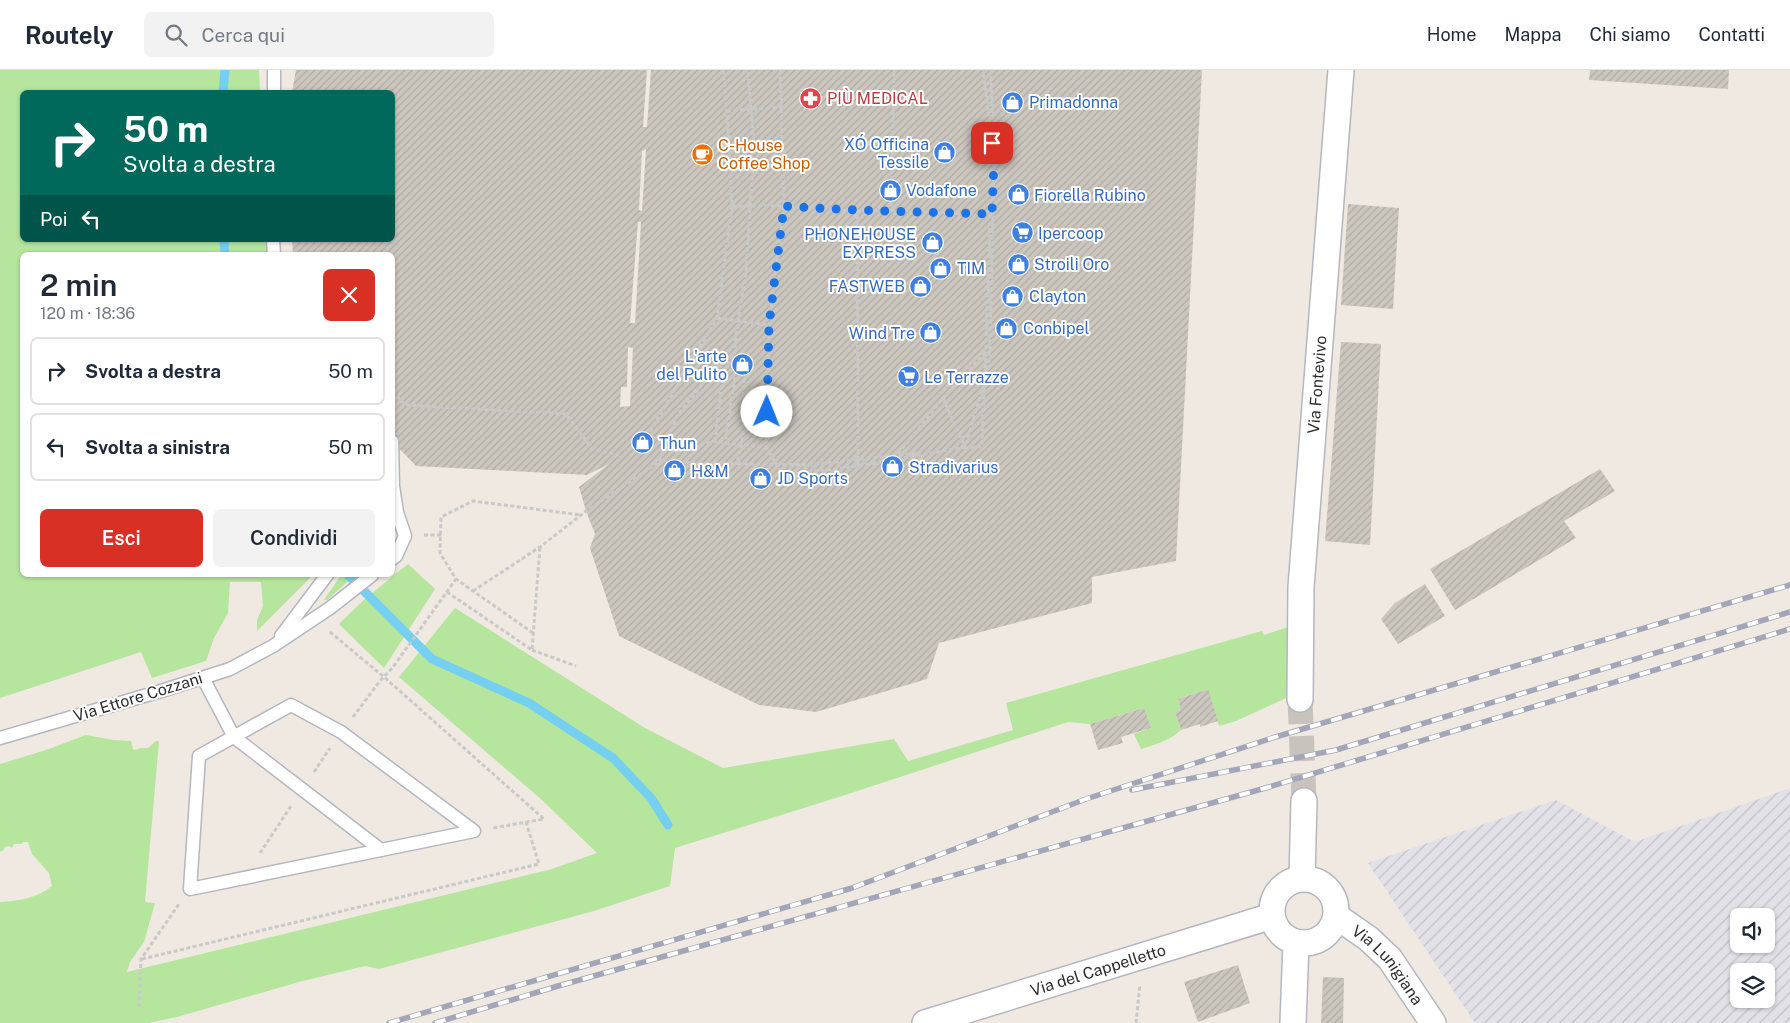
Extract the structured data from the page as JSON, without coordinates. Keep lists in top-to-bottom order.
{
  "streets": {
    "street": ["Via Fontevivo", "Via Lunigiana", "Via del Cappelletto"],
    "lane": ["Via Ettore Cozzani"]
  },
  "crossings": [
    ["Via Lunigiana", "Via del Cappelletto"]
  ],
  "places": {
    "pharmacy": ["PIÙ MEDICAL"],
    "shop": [
      "Primadonna",
      "XÓ Officina Tessile",
      "Vodafone",
      "Fiorella Rubino",
      "PHONEHOUSE EXPRESS",
      "Stroili Oro",
      "TIM",
      "FASTWEB",
      "Clayton",
      "Conbipel",
      "Wind Tre",
      "L'arte del Pulito",
      "Thun",
      "Stradivarius",
      "H&M",
      "JD Sports"
    ],
    "cafe": ["C-House Coffee Shop"],
    "supermarket": ["Ipercoop", "Le Terrazze"]
  },
  "page": {
    "header": "Routely",
    "search": "Cerca qui",
    "nav": [
      "Home",
      "Mappa",
      "Chi siamo",
      "Contatti"
    ],
    "turn": ["50 m", "Svolta a destra"],
    "then": "Poi",
    "heading": ["2 min", "120 m · 18:36"],
    "list": [
      {
        "name": "Svolta a destra",
        "value": "50 m"
      },
      {
        "name": "Svolta a sinistra",
        "value": "50 m"
      }
    ],
    "buttons": ["Esci", "Condividi"]
  }
}
